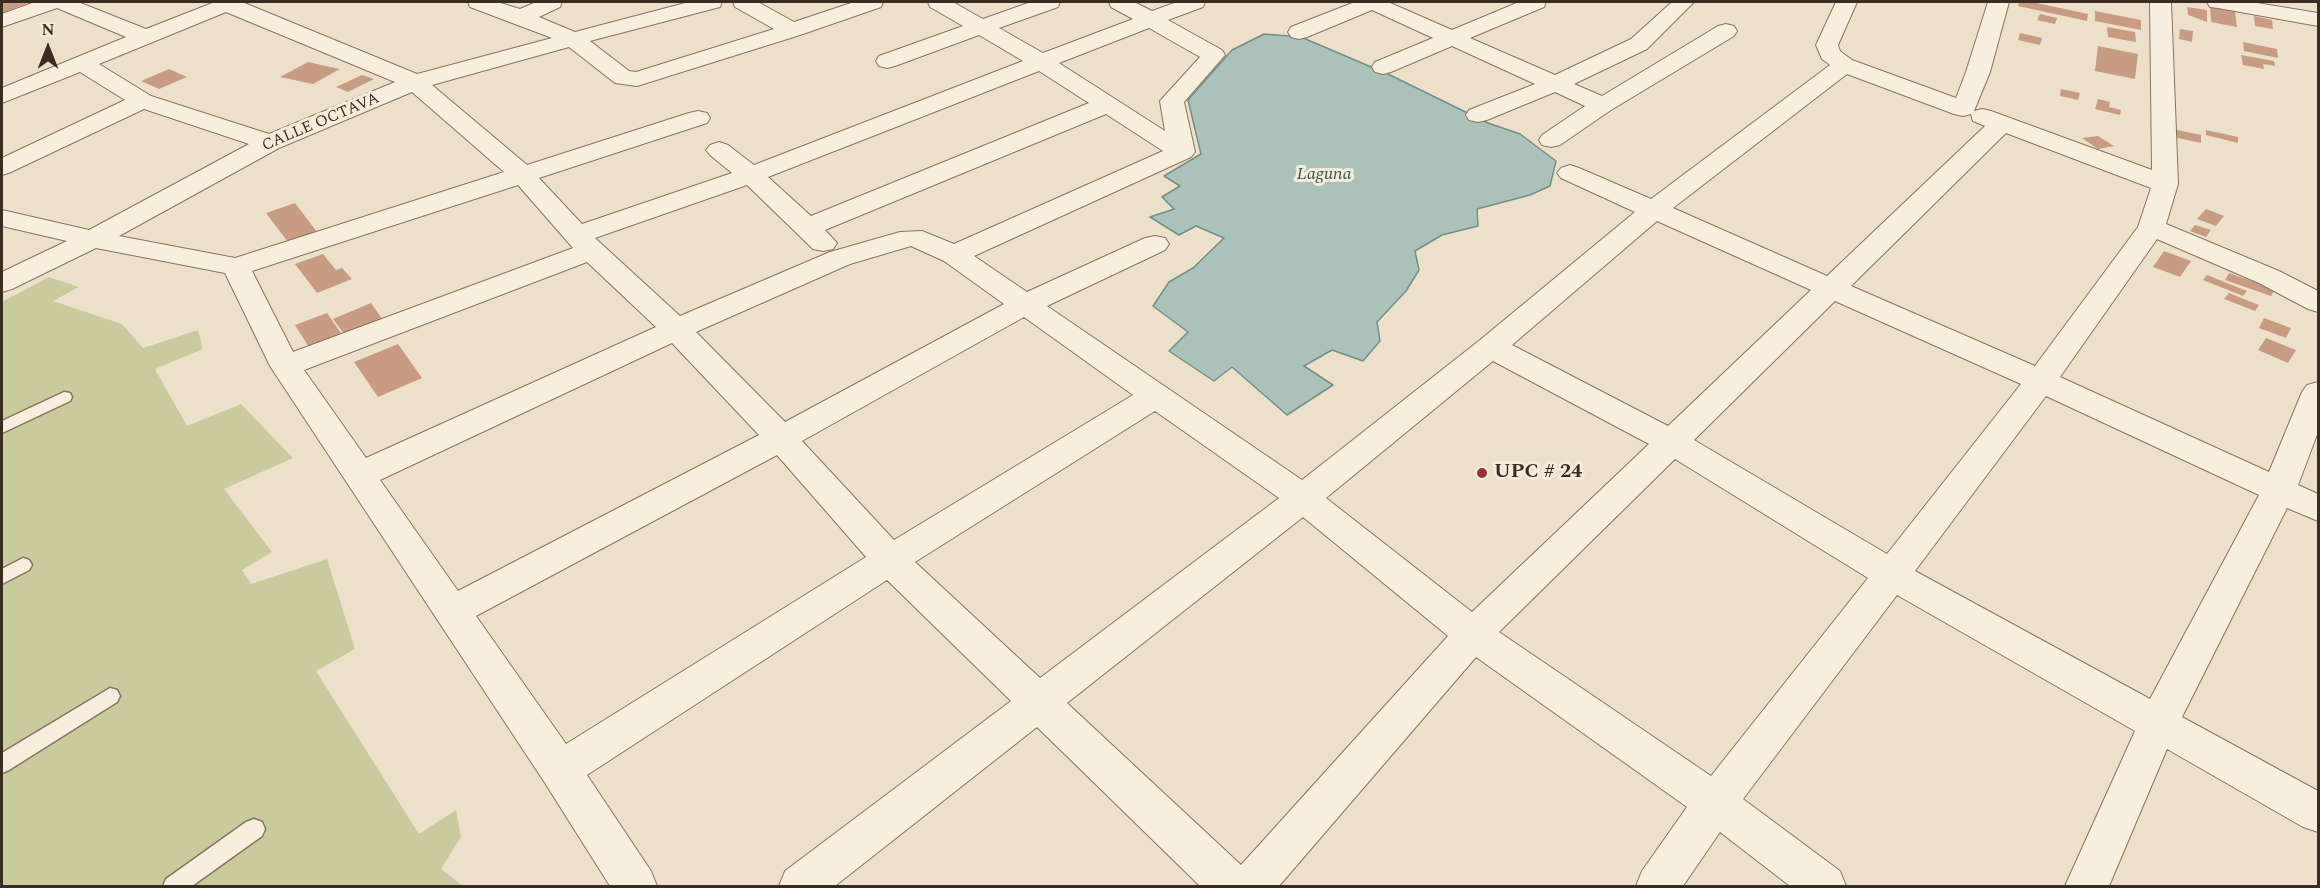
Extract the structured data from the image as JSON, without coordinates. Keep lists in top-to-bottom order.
{
  "streets": {
    "street": ["CALLE OCTAVA"]
  },
  "water": ["Laguna"],
  "places": ["UPC # 24"],
  "north": "top"
}
